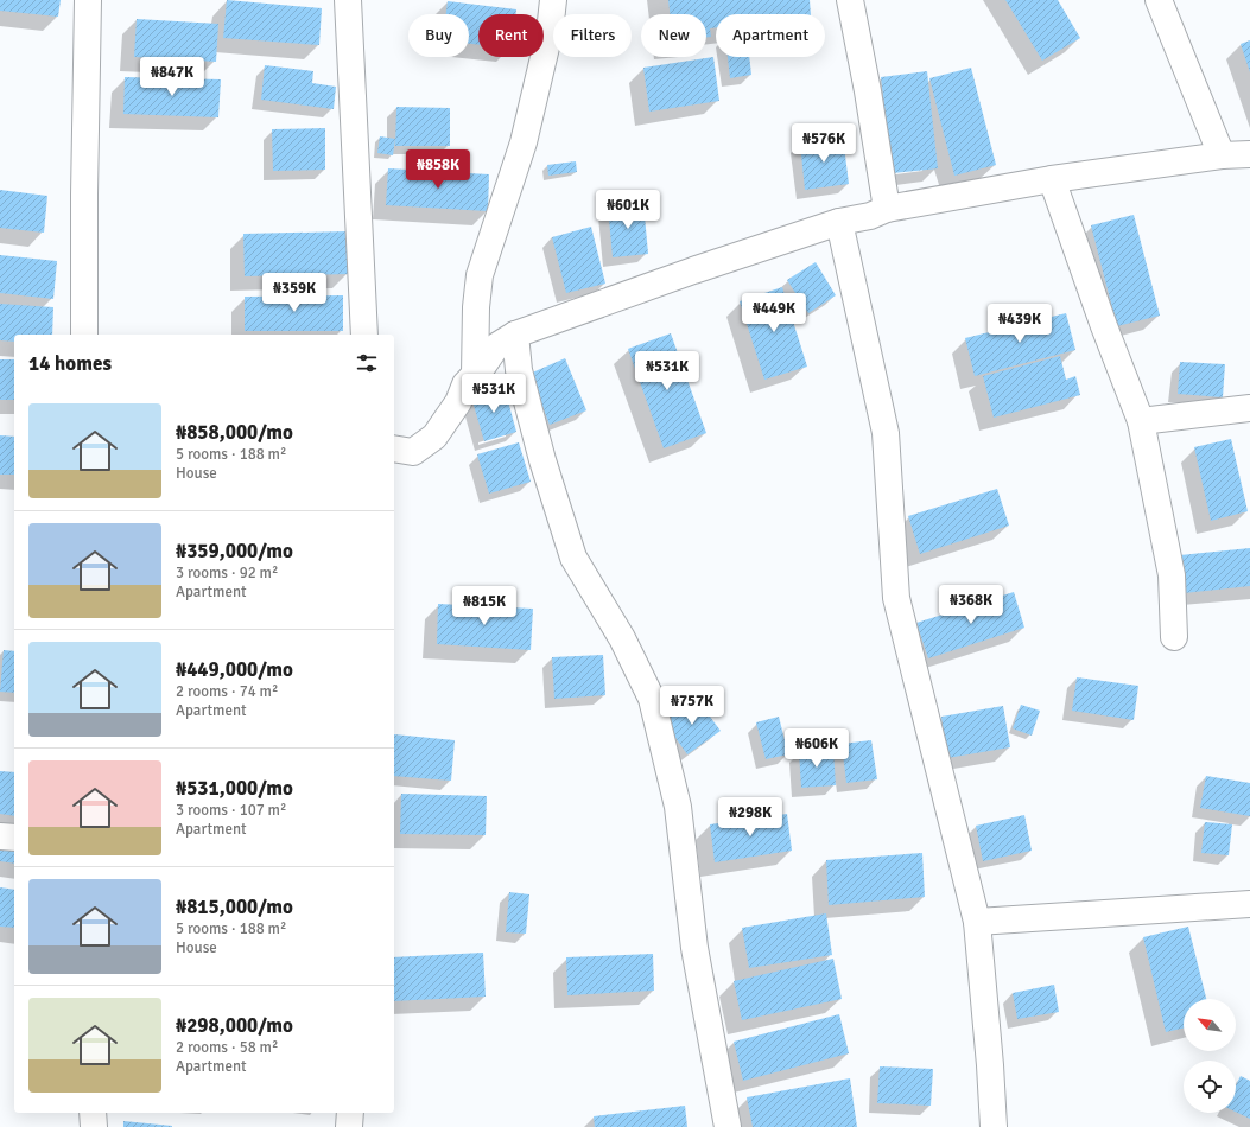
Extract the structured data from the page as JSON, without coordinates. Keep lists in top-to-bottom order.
{
  "north": "top left",
  "page": {
    "chip": [
      "Buy",
      "Rent",
      "Filters",
      "New",
      "Apartment"
    ],
    "price": [
      "₦847K",
      "₦576K",
      "₦858K",
      "₦601K",
      "₦359K",
      "₦449K",
      "₦439K",
      "₦531K",
      "₦531K",
      "₦368K",
      "₦815K",
      "₦757K",
      "₦606K",
      "₦298K"
    ],
    "heading": "14 homes",
    "list": [
      {
        "name": "₦858,000/mo",
        "note": "5 rooms · 188 m² · House"
      },
      {
        "name": "₦359,000/mo",
        "note": "3 rooms · 92 m² · Apartment"
      },
      {
        "name": "₦449,000/mo",
        "note": "2 rooms · 74 m² · Apartment"
      },
      {
        "name": "₦531,000/mo",
        "note": "3 rooms · 107 m² · Apartment"
      },
      {
        "name": "₦815,000/mo",
        "note": "5 rooms · 188 m² · House"
      },
      {
        "name": "₦298,000/mo",
        "note": "2 rooms · 58 m² · Apartment"
      }
    ]
  }
}
